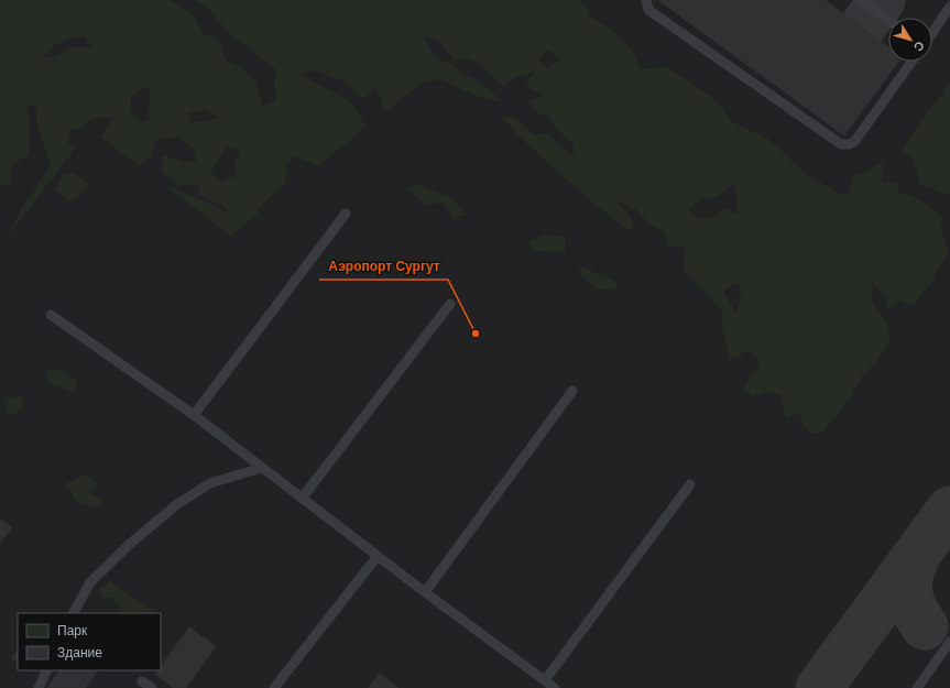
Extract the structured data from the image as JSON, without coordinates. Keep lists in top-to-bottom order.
{
  "places": ["Аэропорт Сургут"],
  "legend": ["Парк", "Здание"],
  "north": "bottom right"
}
